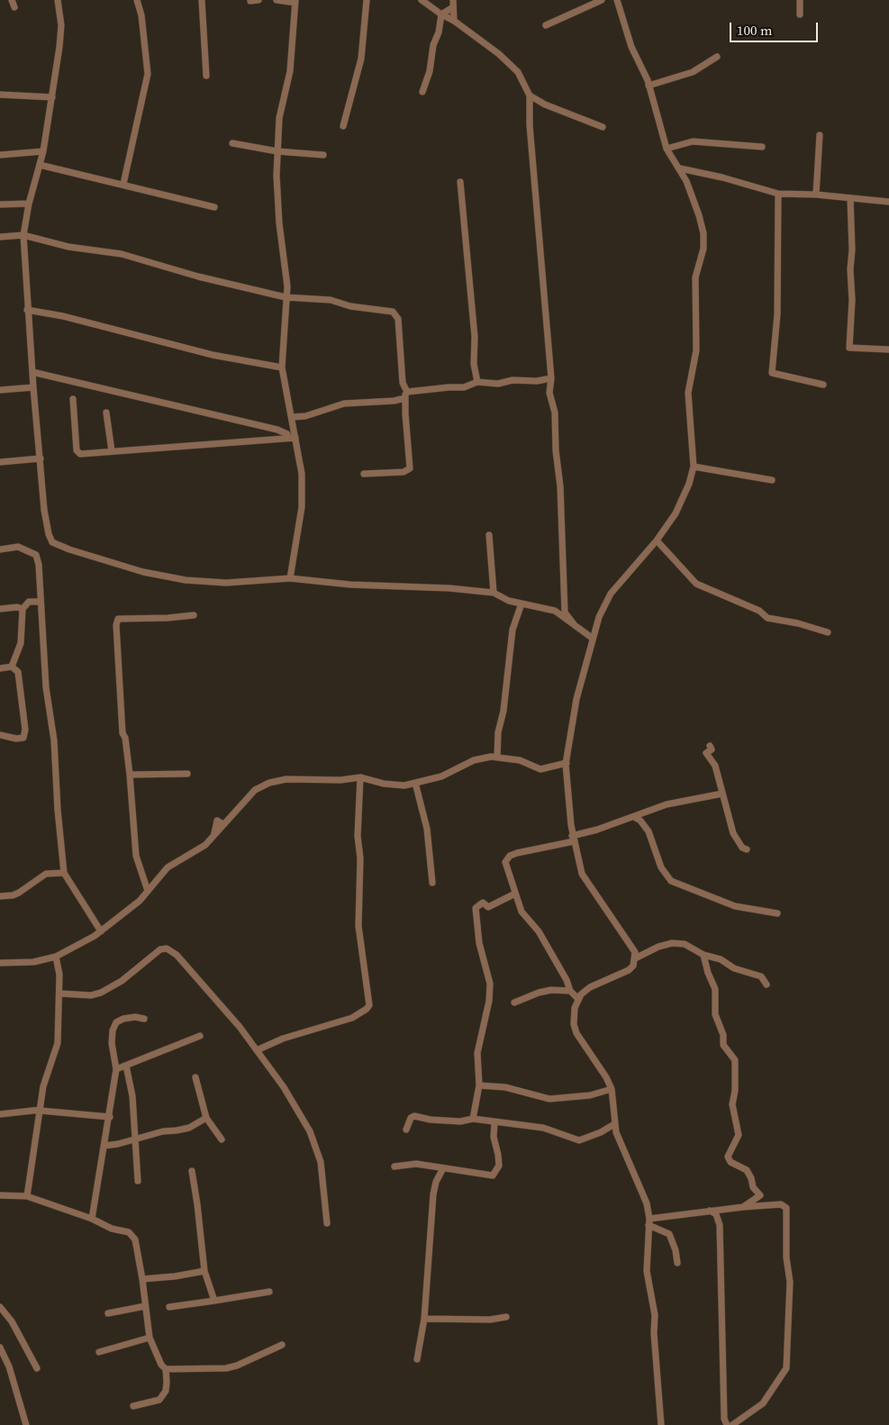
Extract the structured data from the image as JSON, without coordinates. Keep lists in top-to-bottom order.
{
  "scale_bar": "100 m"
}
